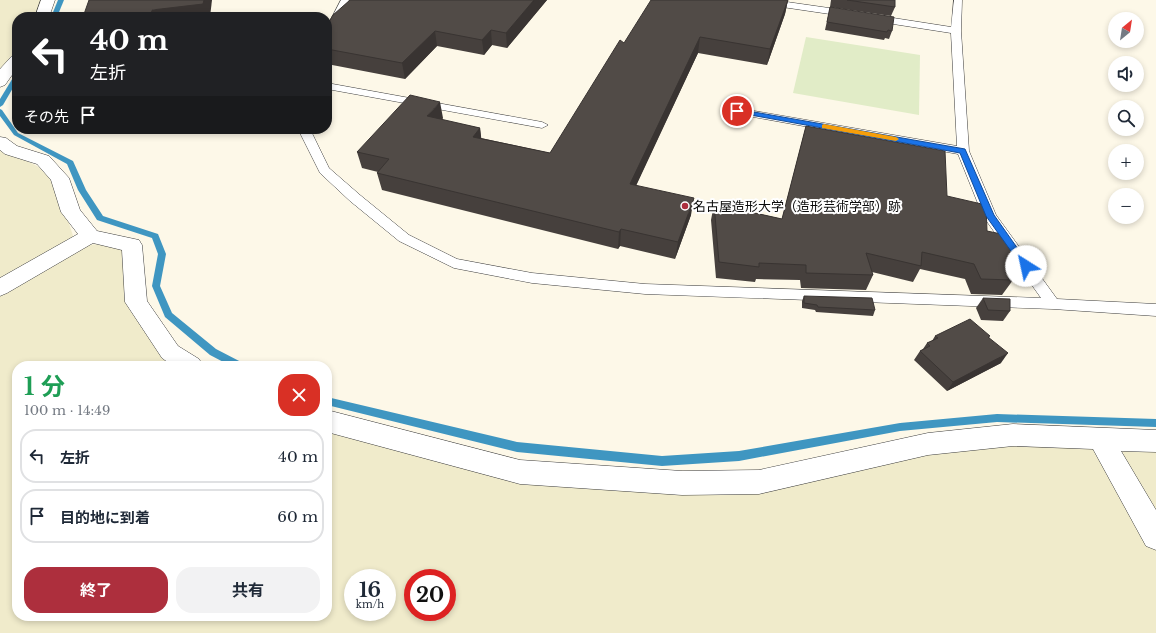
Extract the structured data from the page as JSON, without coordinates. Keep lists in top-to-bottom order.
{
  "places": ["名古屋造形大学（造形芸術学部）跡"],
  "north": "top right",
  "page": {
    "map_buttons": ["+", "−"],
    "turn": ["40 m", "左折"],
    "then": "その先",
    "heading": ["1 分", "100 m · 14:49"],
    "list": [
      {
        "name": "左折",
        "value": "40 m"
      },
      {
        "name": "目的地に到着",
        "value": "60 m"
      }
    ],
    "buttons": ["終了", "共有"],
    "speed": "16 km/h",
    "limit": "20"
  }
}
